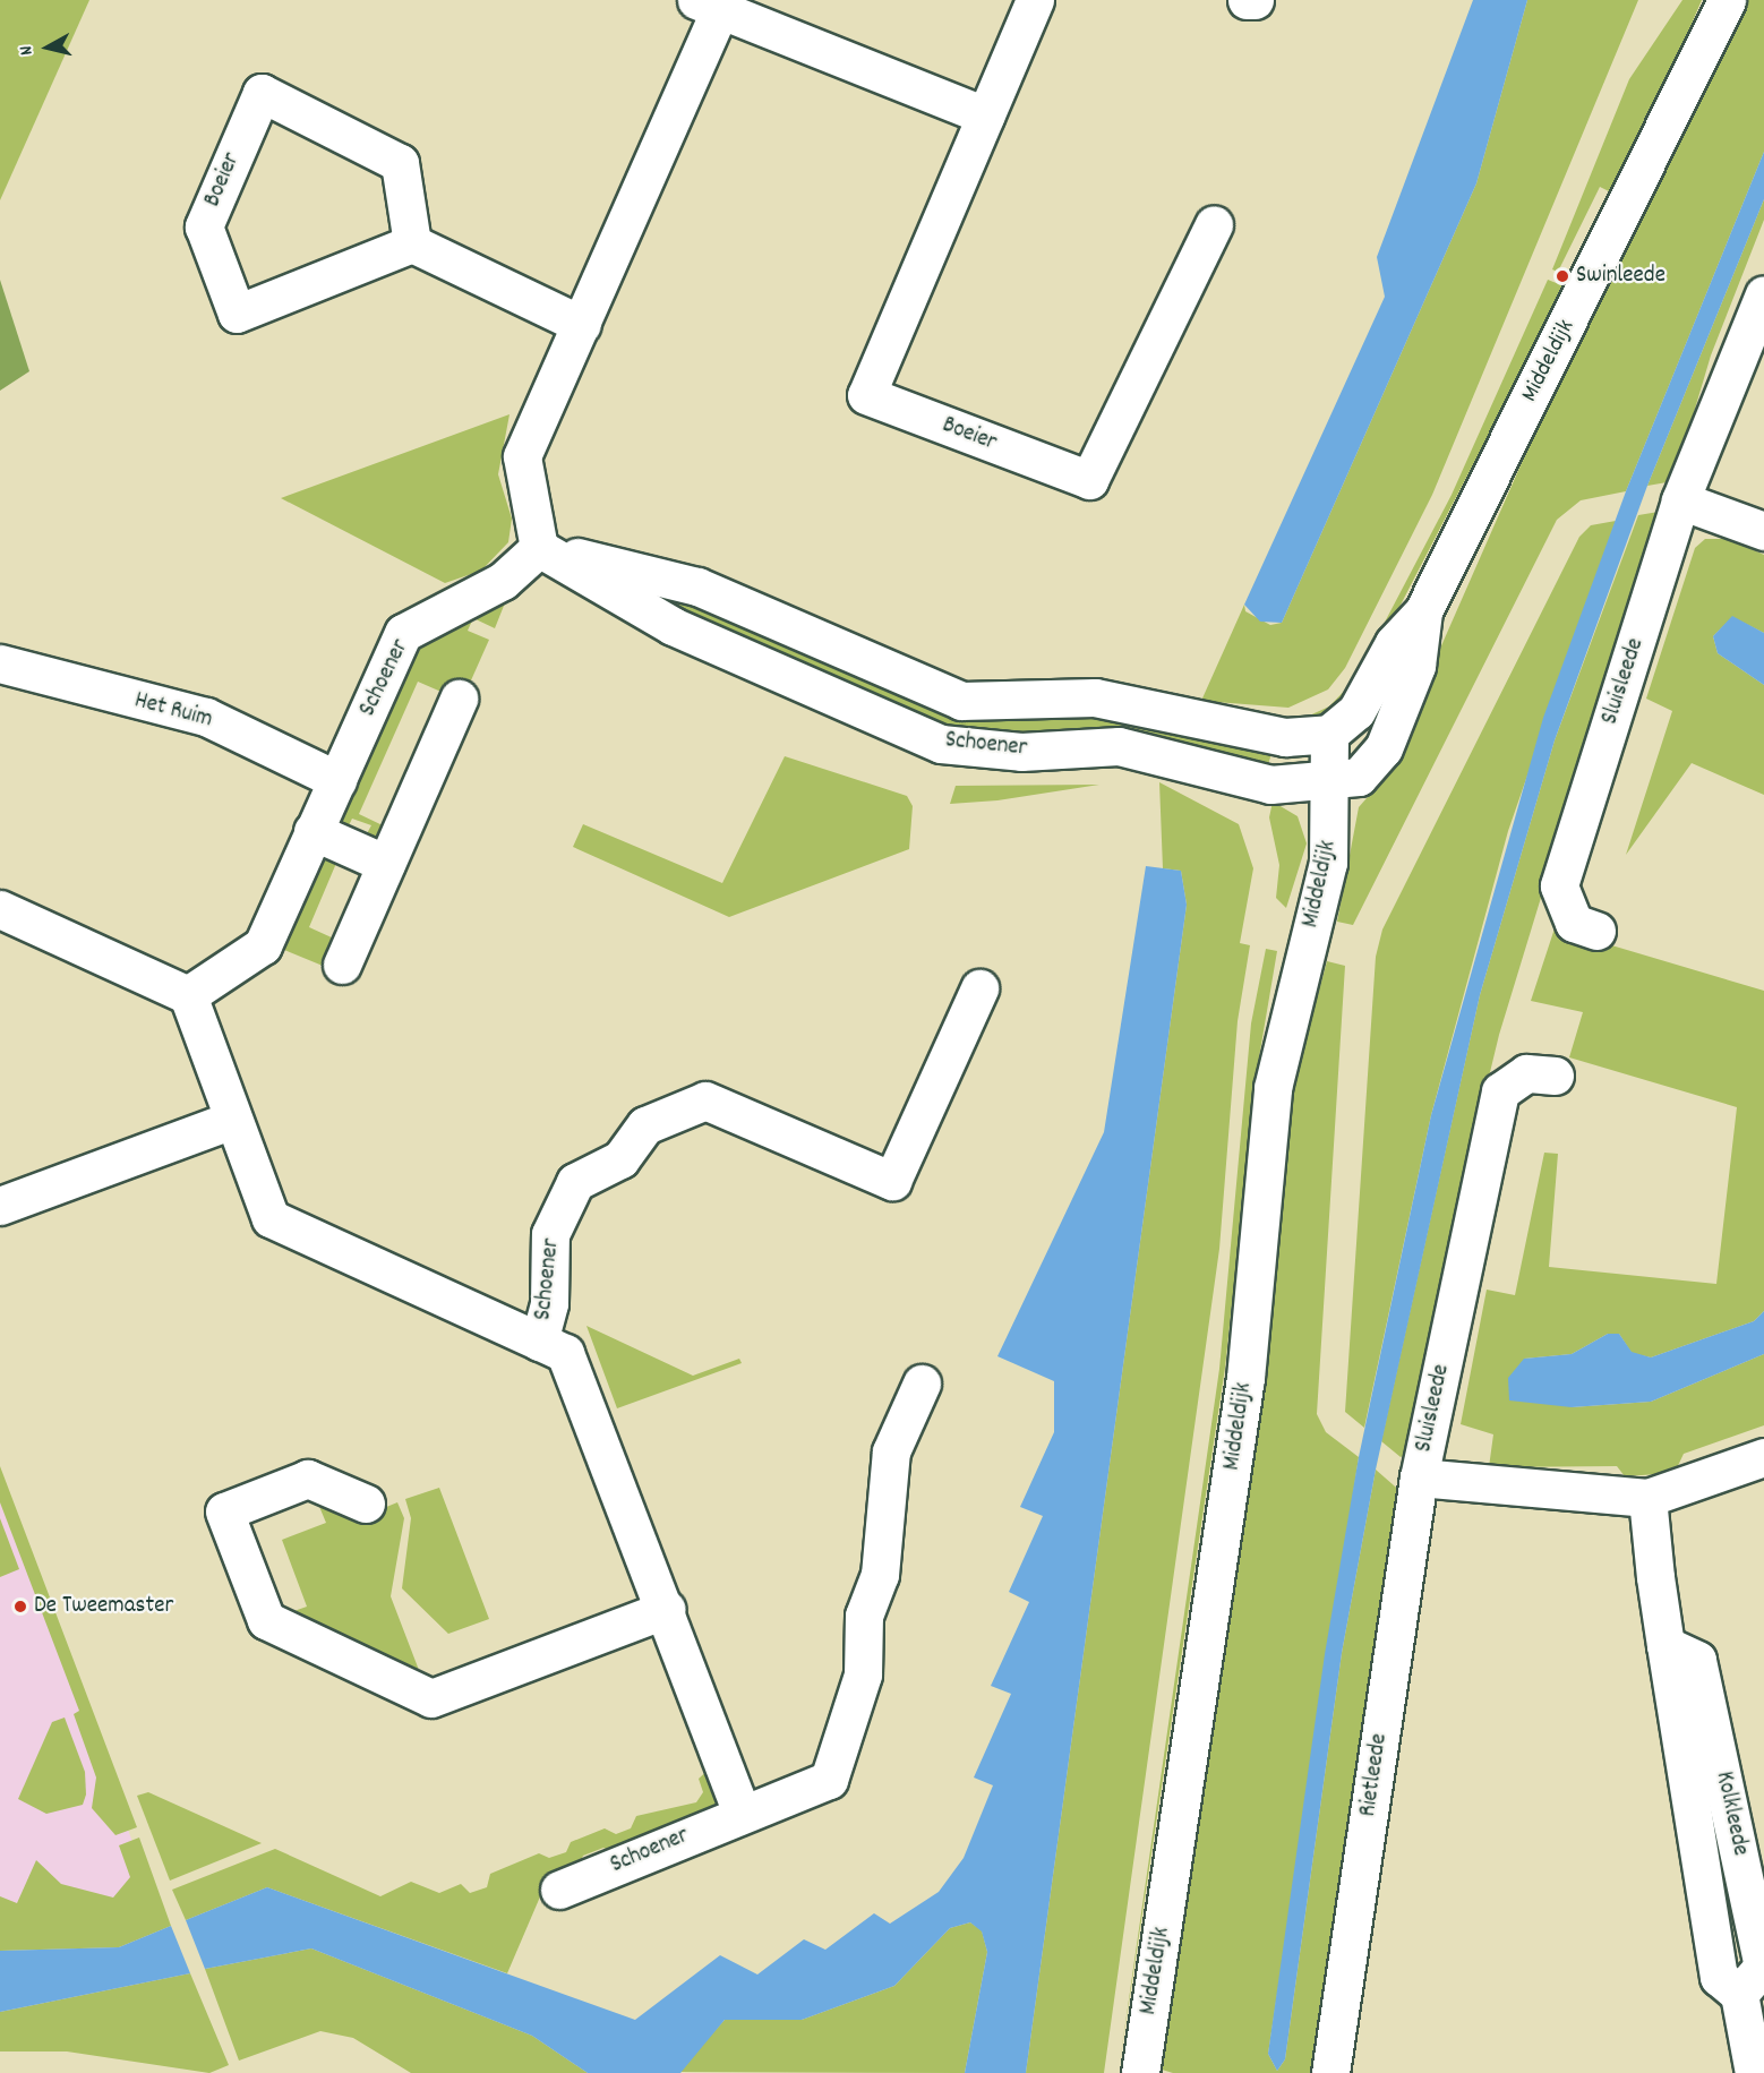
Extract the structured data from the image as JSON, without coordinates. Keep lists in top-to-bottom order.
{
  "streets": {
    "street": [
      "Boeier",
      "Middeldijk",
      "Schoener",
      "Sluisleede",
      "Het Ruim",
      "Rietleede",
      "Kolkleede"
    ]
  },
  "crossings": [
    ["Middeldijk", "Schoener"],
    ["Schoener", "Het Ruim"],
    ["Sluisleede", "Rietleede"],
    ["Sluisleede", "Kolkleede"]
  ],
  "places": ["Swinleede", "De Tweemaster"],
  "north": "left"
}
